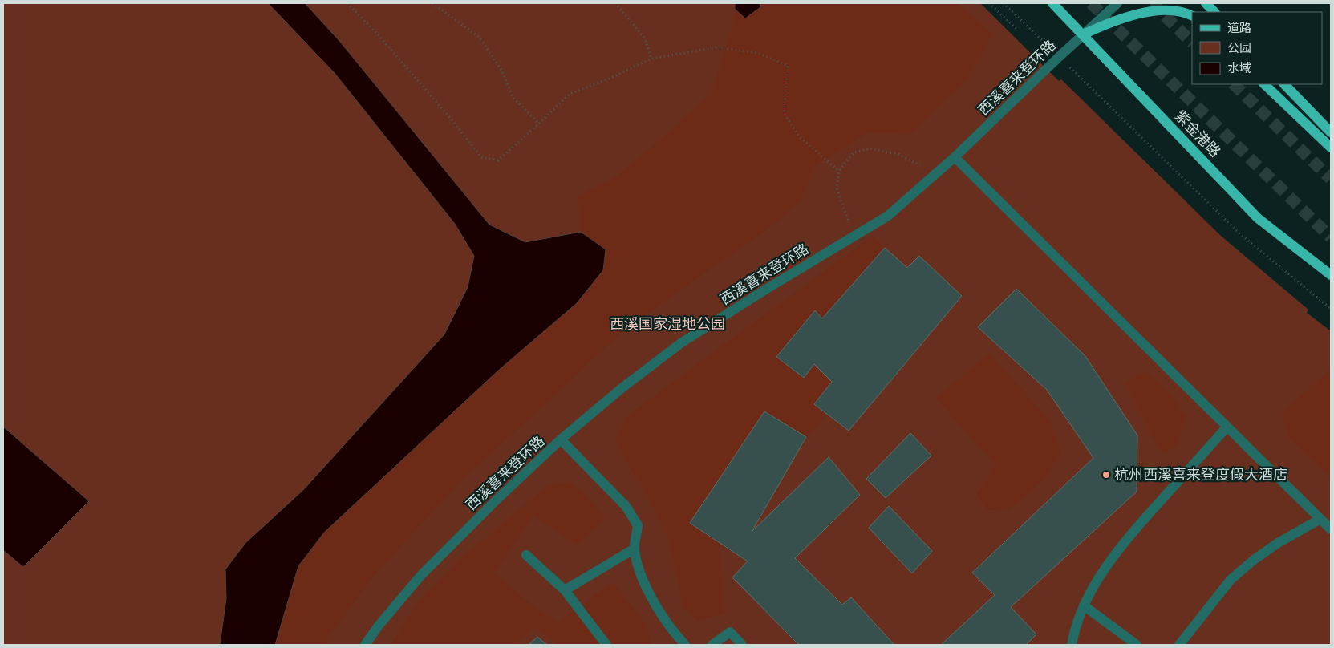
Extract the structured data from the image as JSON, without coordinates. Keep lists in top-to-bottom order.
{
  "streets": {
    "main road": ["紫金港路"],
    "street": ["西溪喜来登环路"]
  },
  "crossings": [
    ["西溪喜来登环路", "紫金港路"]
  ],
  "parks": ["西溪国家湿地公园"],
  "places": ["杭州西溪喜来登度假大酒店"],
  "legend": ["道路", "公园", "水域"]
}
